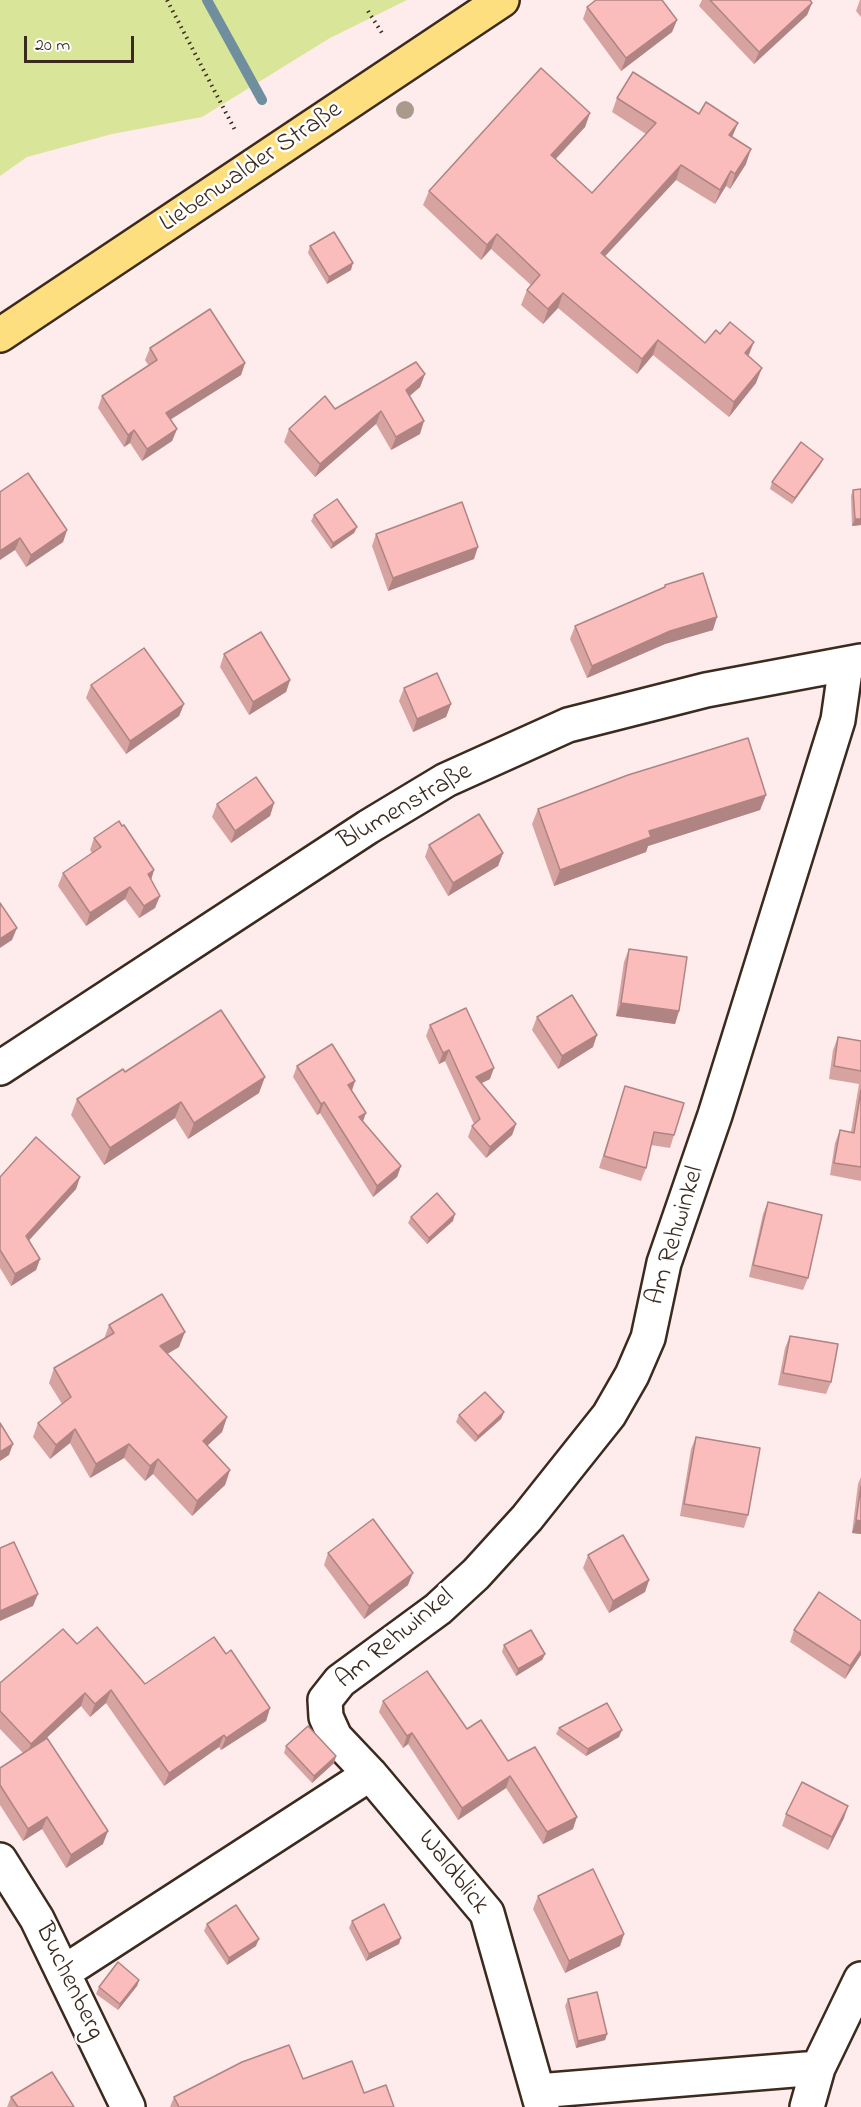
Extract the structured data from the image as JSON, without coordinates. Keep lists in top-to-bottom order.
{
  "streets": {
    "main road": ["Liebenwalder Straße"],
    "street": [
      "Blumenstraße",
      "Am Rehwinkel",
      "Waldblick",
      "Buchenberg"
    ]
  },
  "crossings": [
    ["Blumenstraße", "Am Rehwinkel"],
    ["Am Rehwinkel", "Waldblick"]
  ],
  "scale_bar": "20 m"
}
